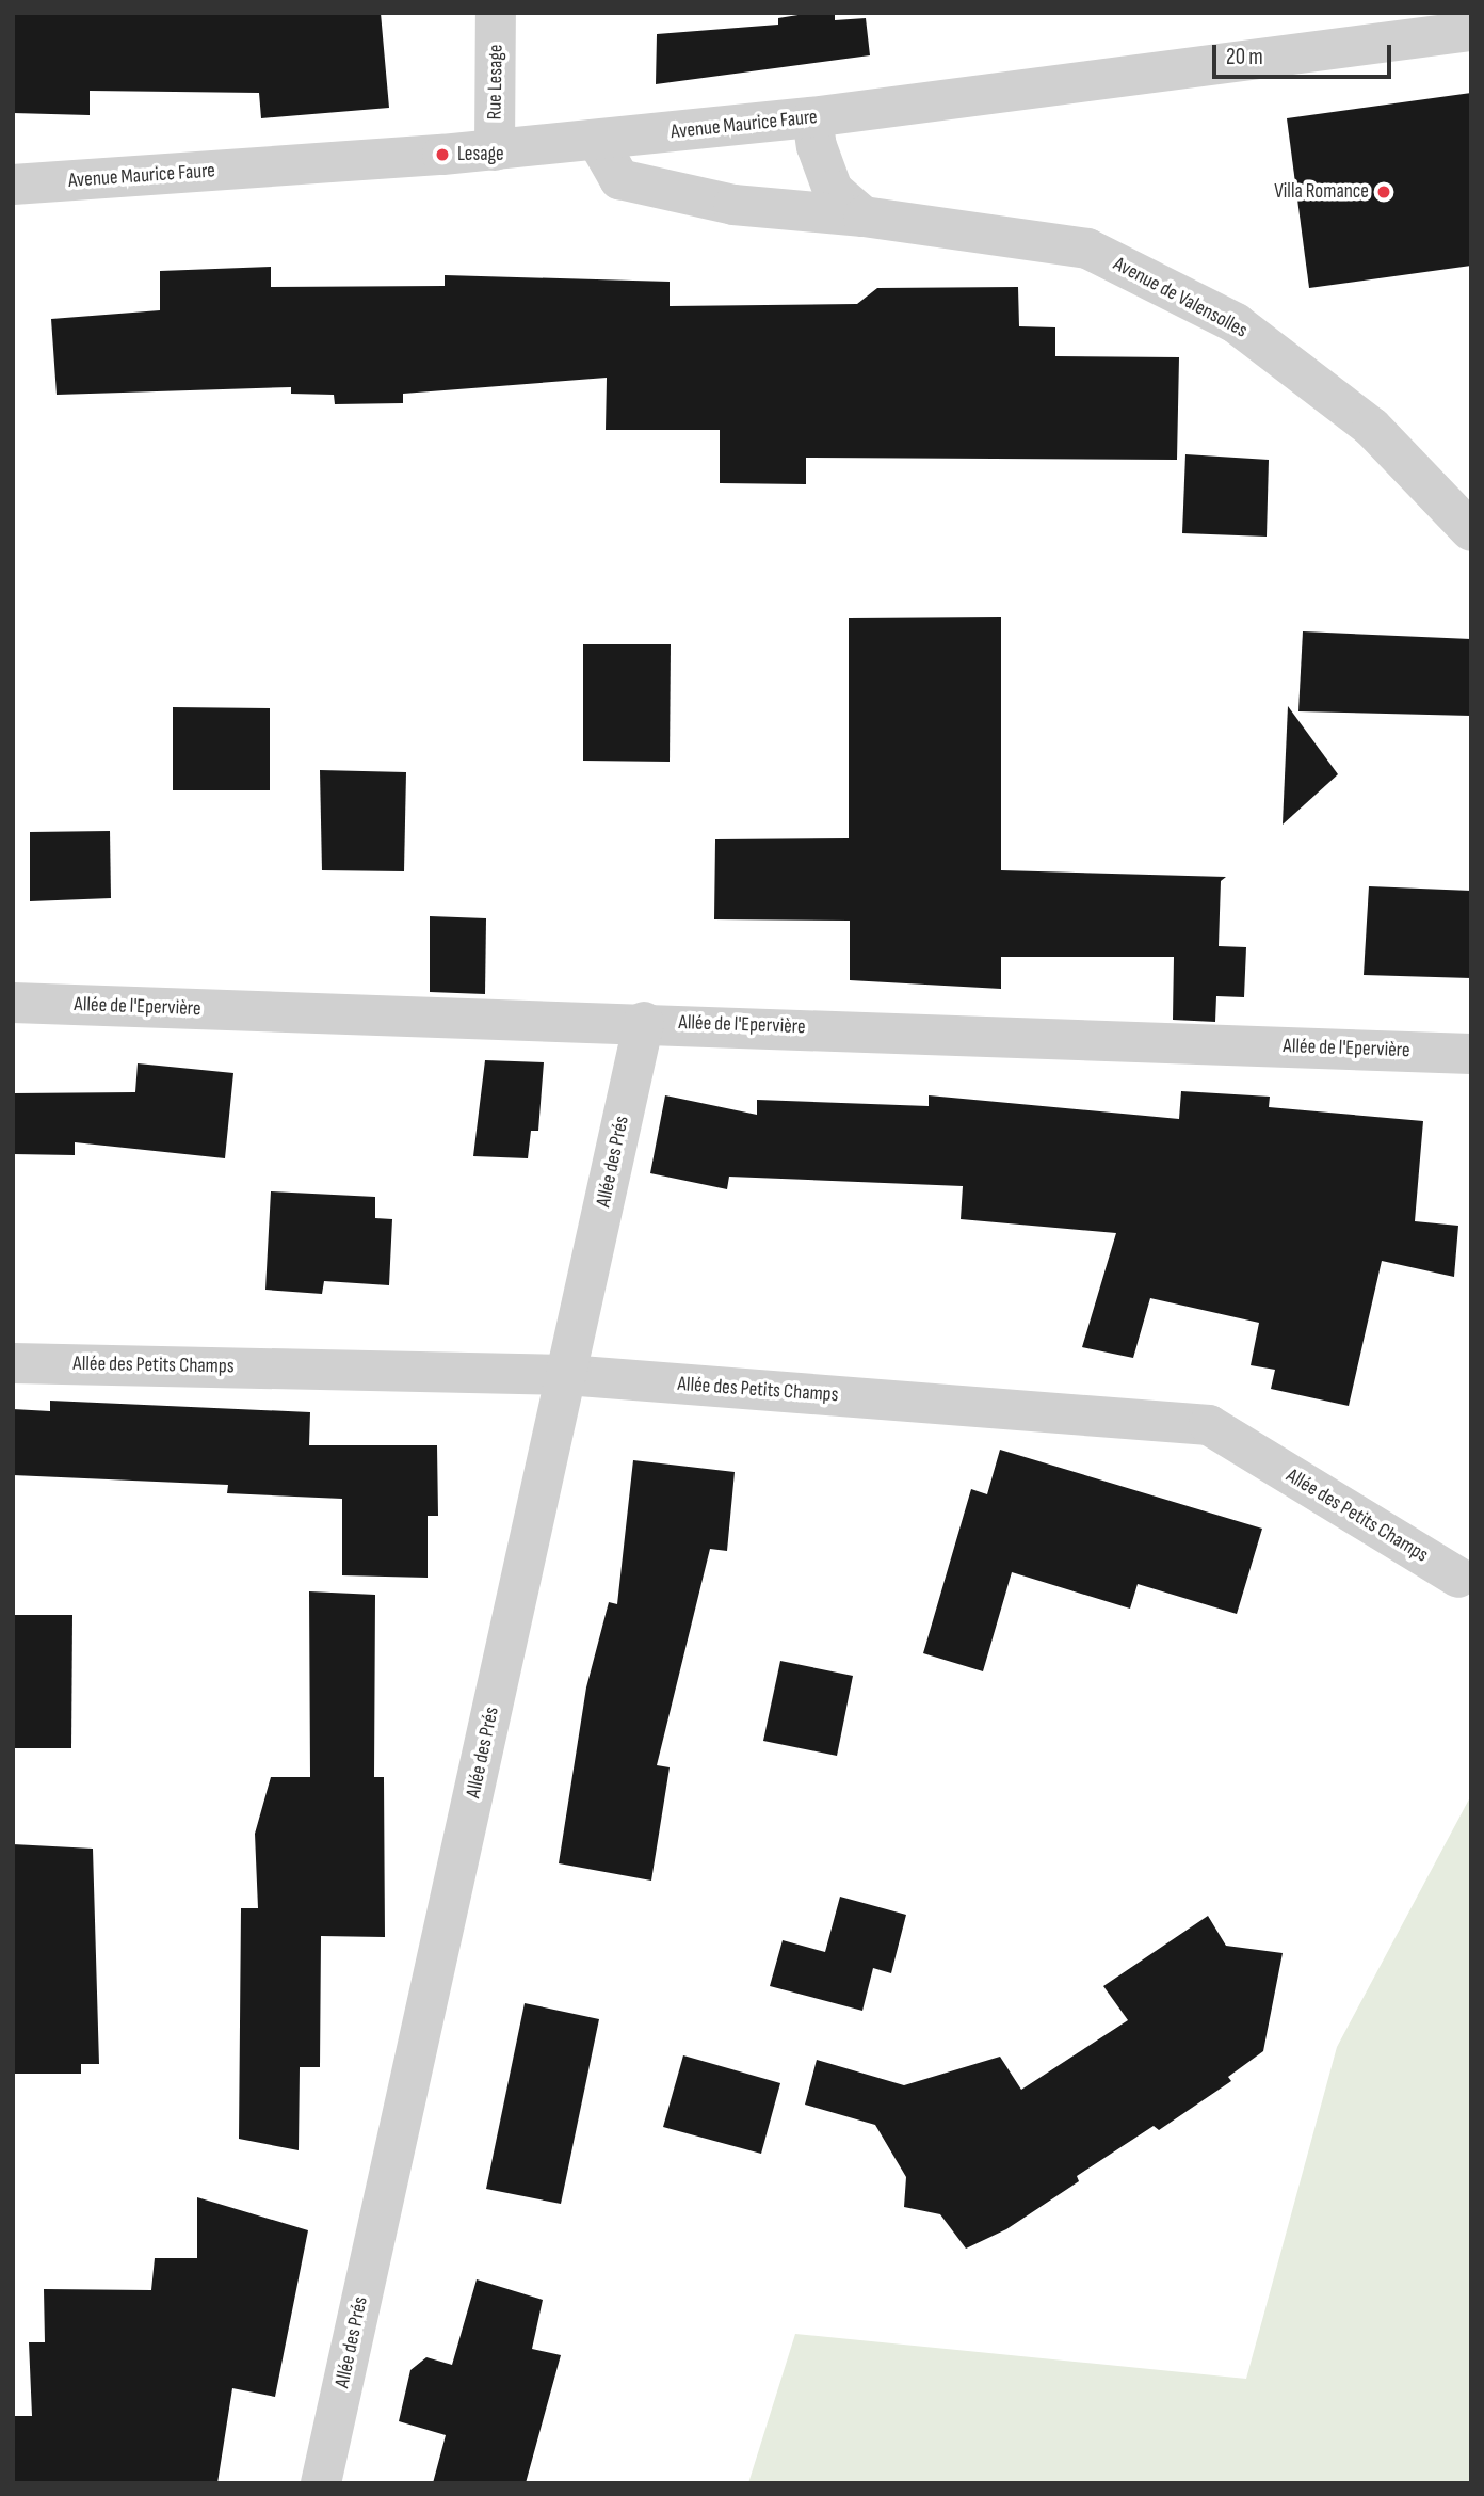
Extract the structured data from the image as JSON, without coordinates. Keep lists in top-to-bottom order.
{
  "streets": {
    "street": [
      "Rue Lesage",
      "Avenue Maurice Faure",
      "Avenue de Valensolles",
      "Allée de l'Epervière",
      "Allée des Prés",
      "Allée des Petits Champs"
    ]
  },
  "crossings": [
    ["Rue Lesage", "Avenue Maurice Faure"],
    ["Avenue Maurice Faure", "Avenue de Valensolles"],
    ["Allée de l'Epervière", "Allée des Prés"],
    ["Allée des Prés", "Allée des Petits Champs"]
  ],
  "places": ["Lesage", "Villa Romance"],
  "scale_bar": "20 m"
}
